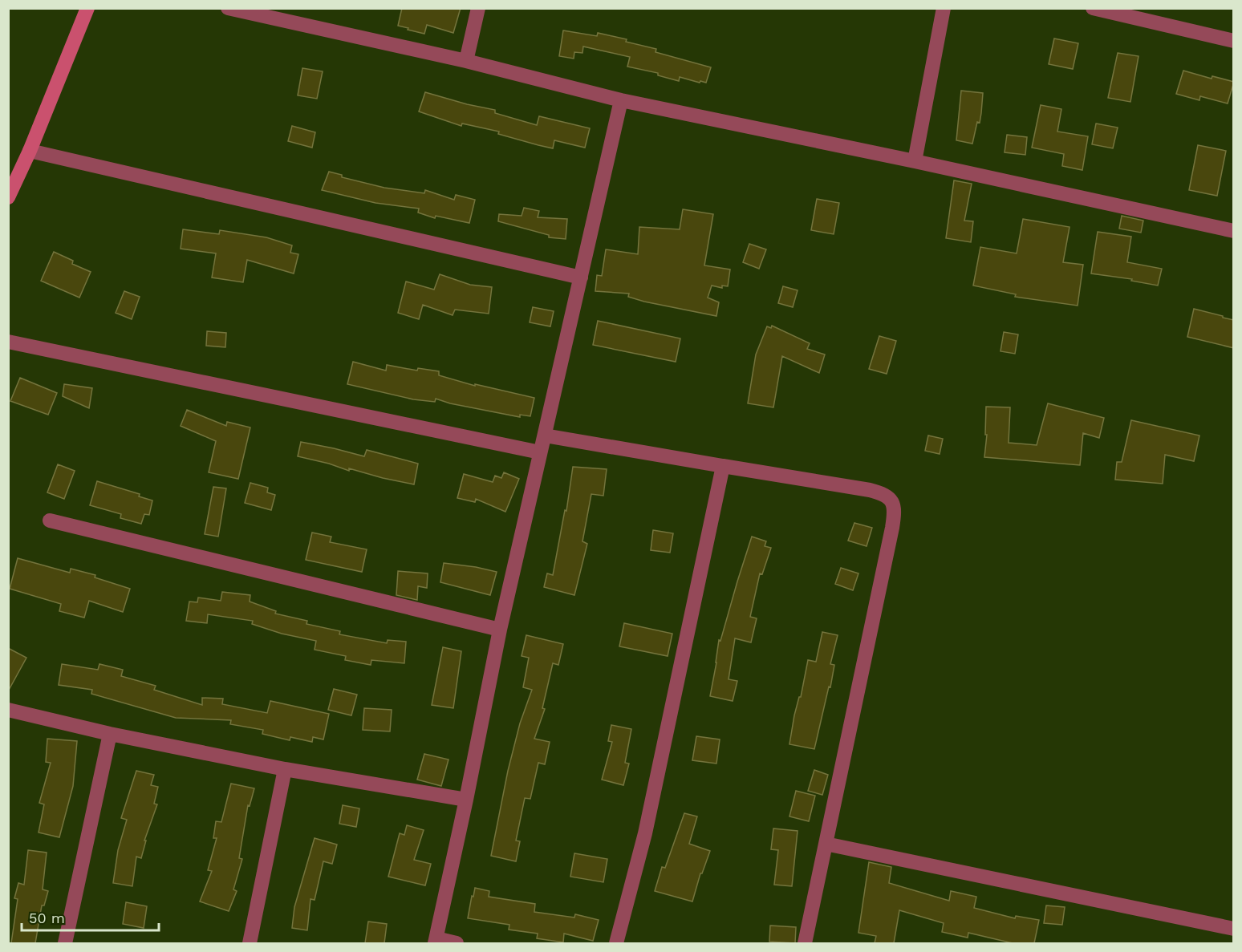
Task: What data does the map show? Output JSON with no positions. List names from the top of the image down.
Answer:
{
  "scale_bar": "50 m"
}
